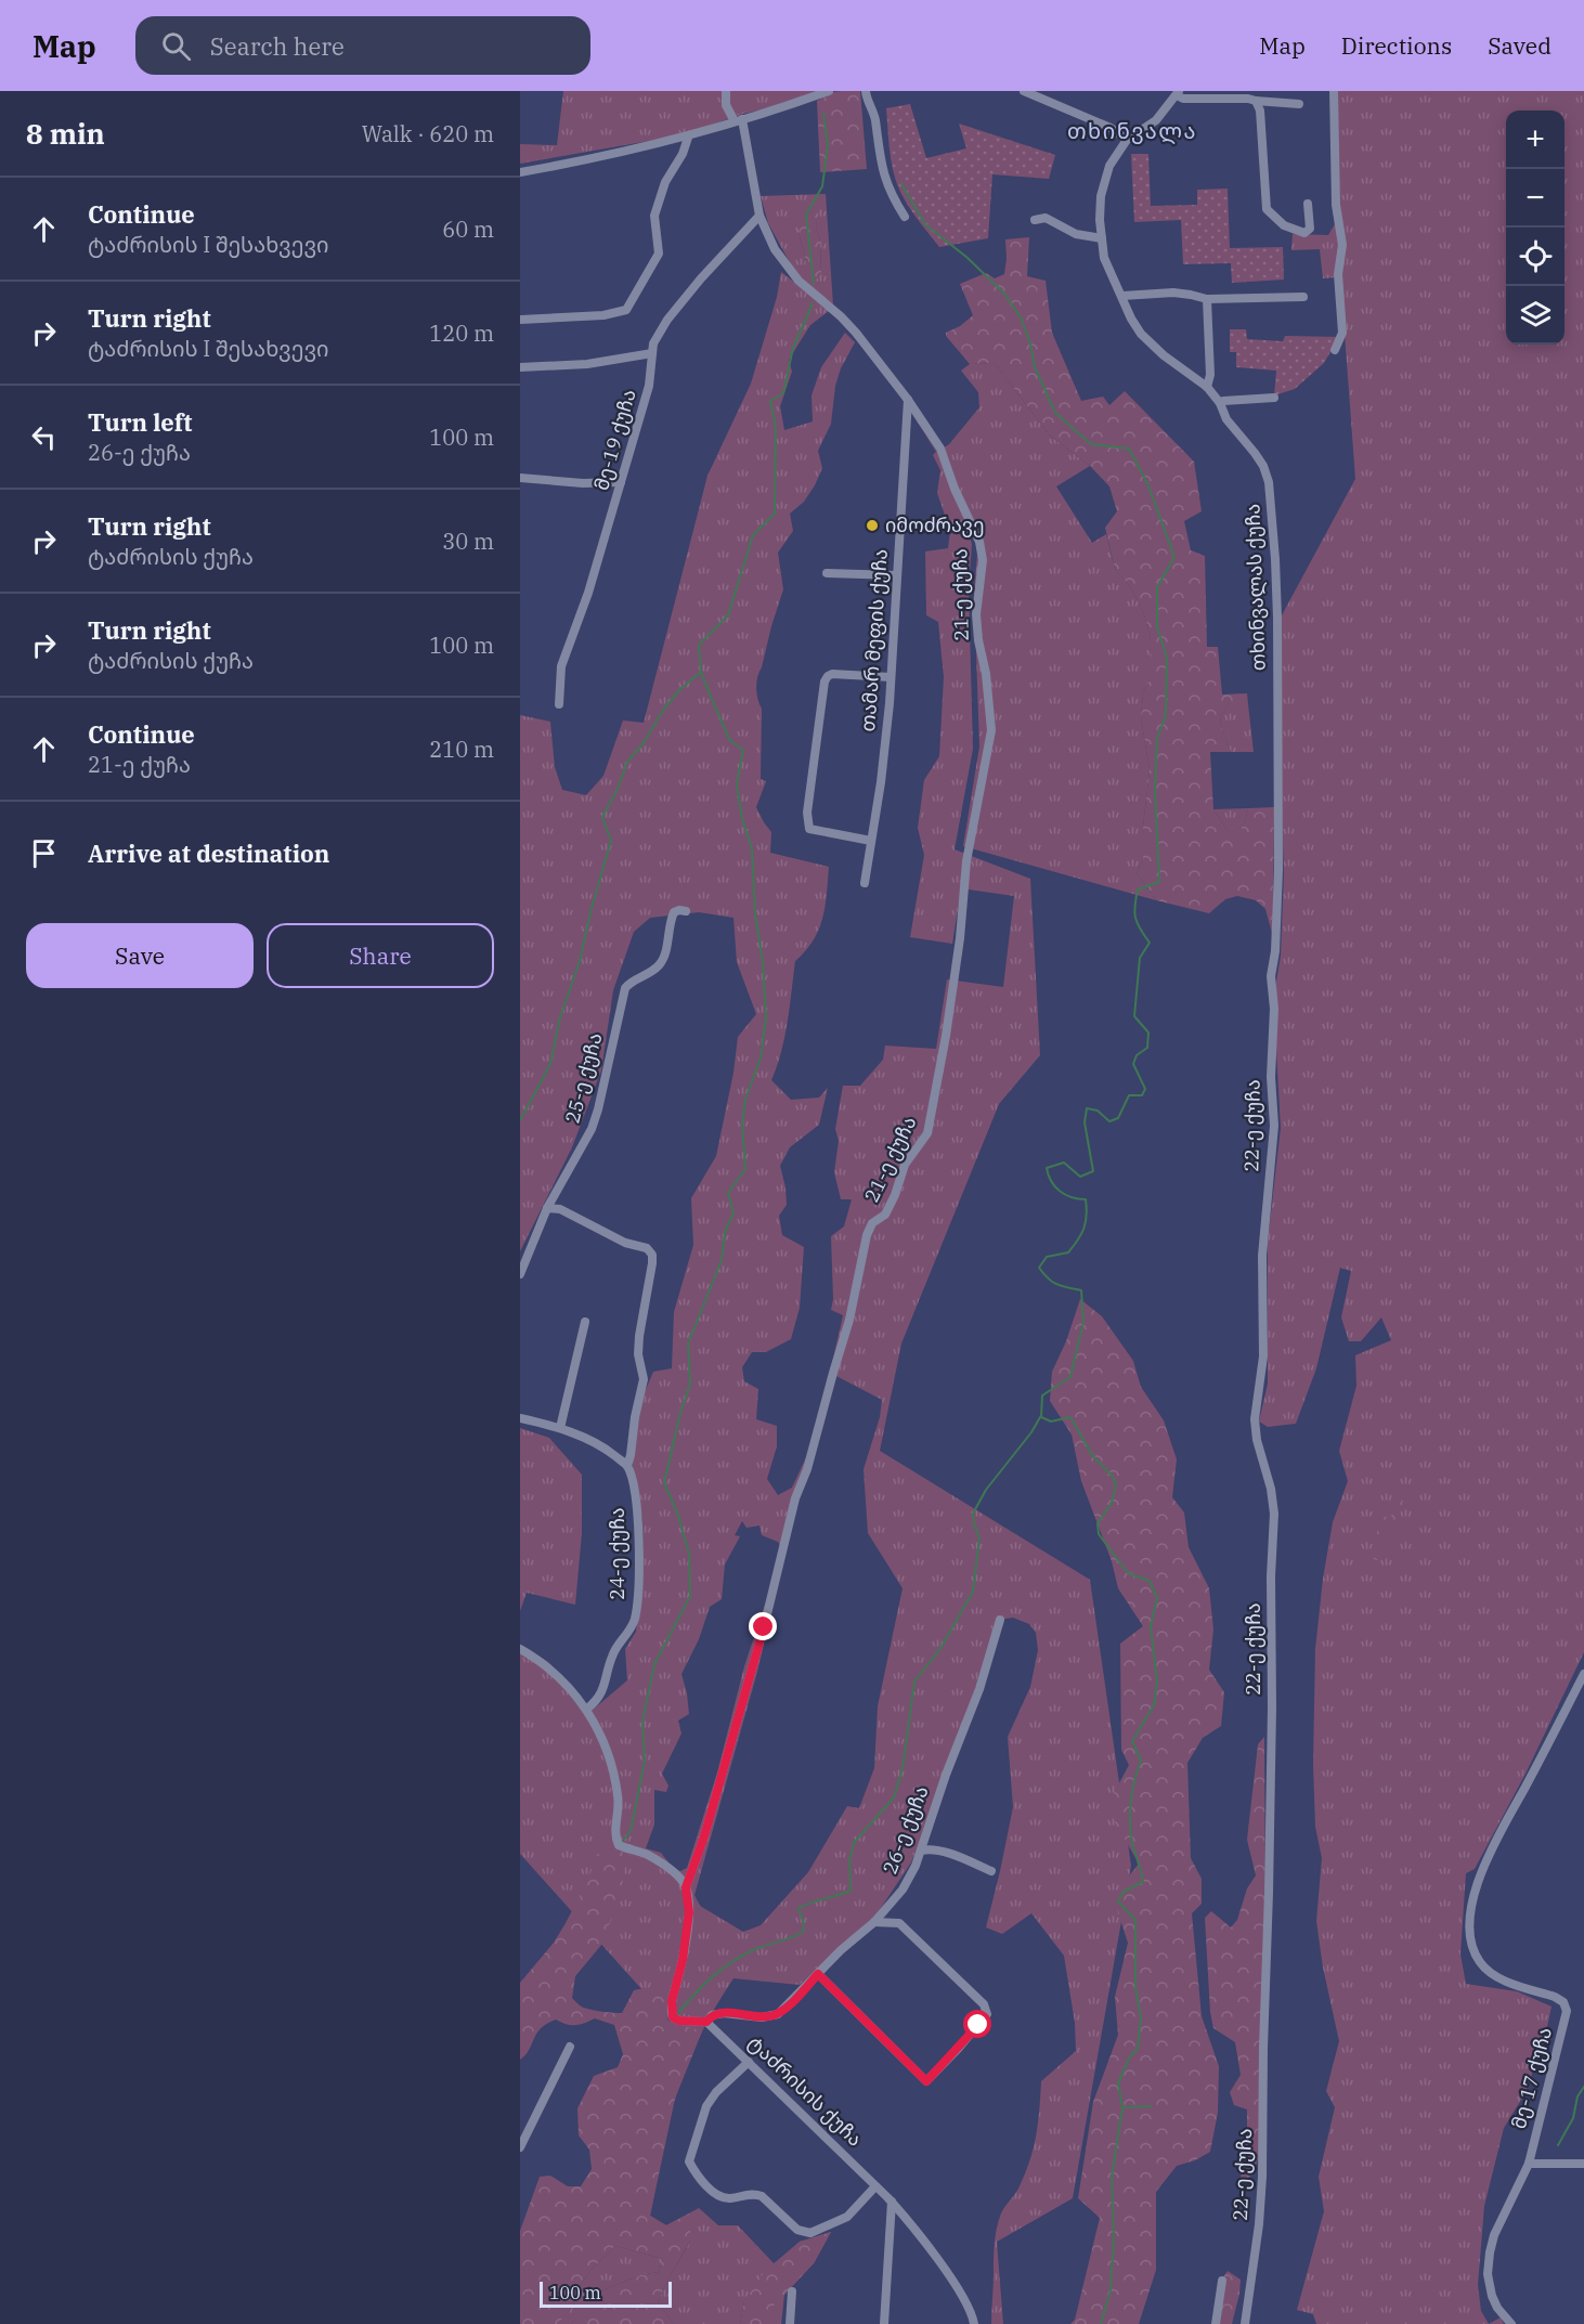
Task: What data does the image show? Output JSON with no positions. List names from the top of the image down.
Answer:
{
  "streets": {
    "street": [
      "მე-19 ქუჩა",
      "თხინვალას ქუჩა",
      "21-ე ქუჩა",
      "თამარ მეფის ქუჩა",
      "25-ე ქუჩა",
      "22-ე ქუჩა",
      "24-ე ქუჩა",
      "26-ე ქუჩა",
      "მე-17 ქუჩა",
      "ტაძრისის ქუჩა"
    ]
  },
  "crossings": [
    ["მე-19 ქუჩა", "21-ე ქუჩა"],
    ["თხინვალას ქუჩა", "22-ე ქუჩა"],
    ["21-ე ქუჩა", "თამარ მეფის ქუჩა"],
    ["26-ე ქუჩა", "ტაძრისის ქუჩა"]
  ],
  "districts": ["თხინვალა"],
  "places": ["იმოძრავე"],
  "scale_bar": "100 m",
  "page": {
    "header": "Map",
    "search": "Search here",
    "nav": ["Map", "Directions", "Saved"],
    "heading": ["8 min", "Walk · 620 m"],
    "map_buttons": ["+", "−"],
    "list": [
      ["Continue", "ტაძრისის I შესახვევი", "60 m"],
      ["Turn right", "ტაძრისის I შესახვევი", "120 m"],
      ["Turn left", "26-ე ქუჩა", "100 m"],
      ["Turn right", "ტაძრისის ქუჩა", "30 m"],
      ["Turn right", "ტაძრისის ქუჩა", "100 m"],
      ["Continue", "21-ე ქუჩა", "210 m"],
      "Arrive at destination"
    ],
    "buttons": ["Save", "Share"],
    "scale": "100 m"
  }
}
